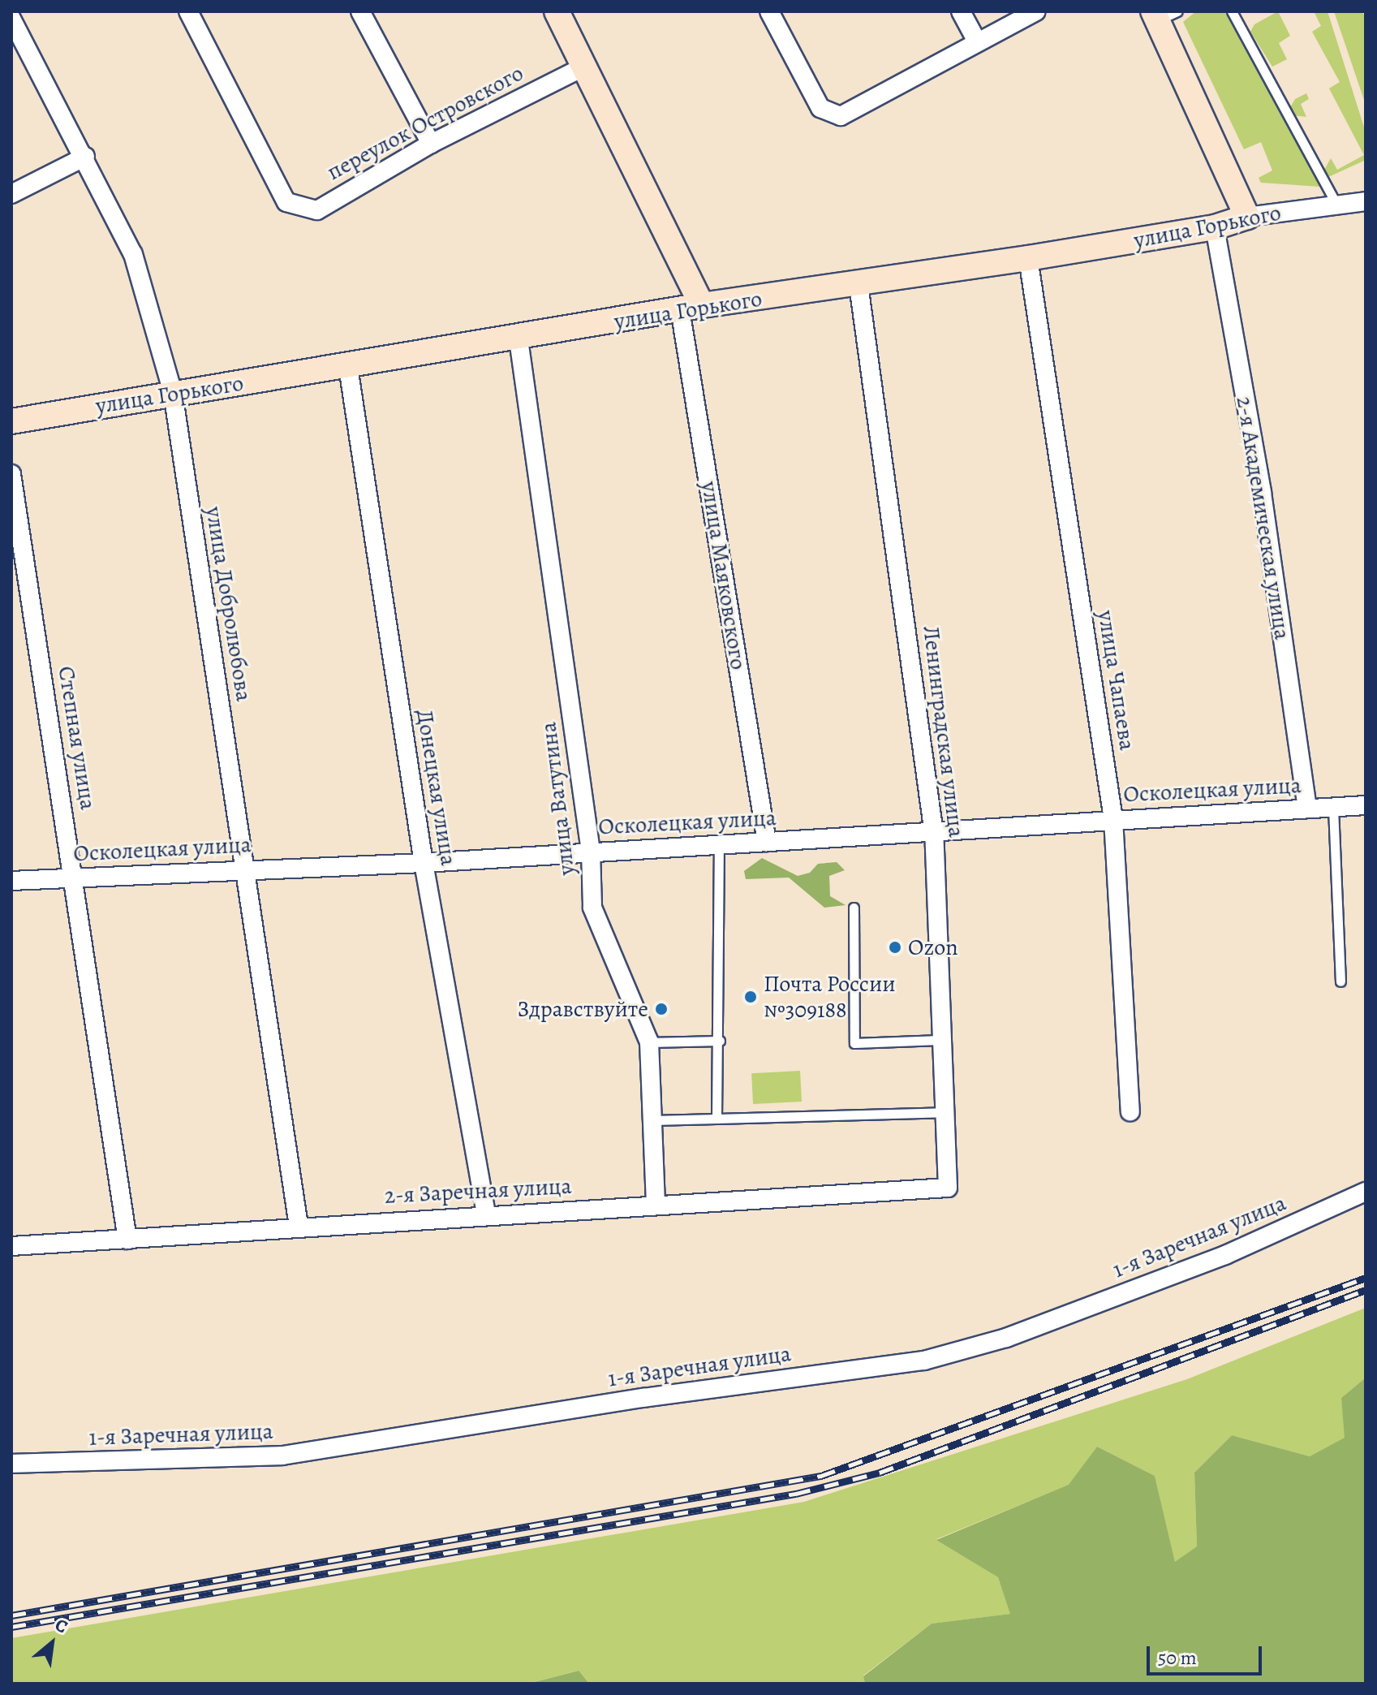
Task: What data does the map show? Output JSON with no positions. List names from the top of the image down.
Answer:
{
  "streets": {
    "street": [
      "переулок Островского",
      "улица Горького",
      "2-я Академическая улица",
      "улица Маяковского",
      "улица Добролюбова",
      "улица Чапаева",
      "Ленинградская улица",
      "Степная улица",
      "Донецкая улица",
      "Осколецкая улица",
      "улица Ватутина",
      "2-я Заречная улица",
      "1-я Заречная улица"
    ]
  },
  "crossings": [
    ["переулок Островского", "улица Маяковского"],
    ["улица Горького", "2-я Академическая улица"],
    ["улица Горького", "улица Маяковского"],
    ["улица Горького", "улица Добролюбова"],
    ["улица Горького", "улица Чапаева"],
    ["улица Горького", "Ленинградская улица"],
    ["улица Горького", "Донецкая улица"],
    ["улица Горького", "улица Ватутина"],
    ["2-я Академическая улица", "Осколецкая улица"],
    ["улица Маяковского", "Осколецкая улица"],
    ["улица Добролюбова", "Осколецкая улица"],
    ["улица Добролюбова", "2-я Заречная улица"],
    ["улица Чапаева", "Осколецкая улица"],
    ["Ленинградская улица", "Осколецкая улица"],
    ["Ленинградская улица", "2-я Заречная улица"],
    ["Степная улица", "Осколецкая улица"],
    ["Степная улица", "2-я Заречная улица"],
    ["Донецкая улица", "Осколецкая улица"],
    ["Донецкая улица", "2-я Заречная улица"],
    ["Осколецкая улица", "улица Ватутина"],
    ["улица Ватутина", "2-я Заречная улица"]
  ],
  "places": ["Ozon", "Почта России №309188", "Здравствуйте"],
  "scale_bar": "50 m",
  "north": "top right"
}
